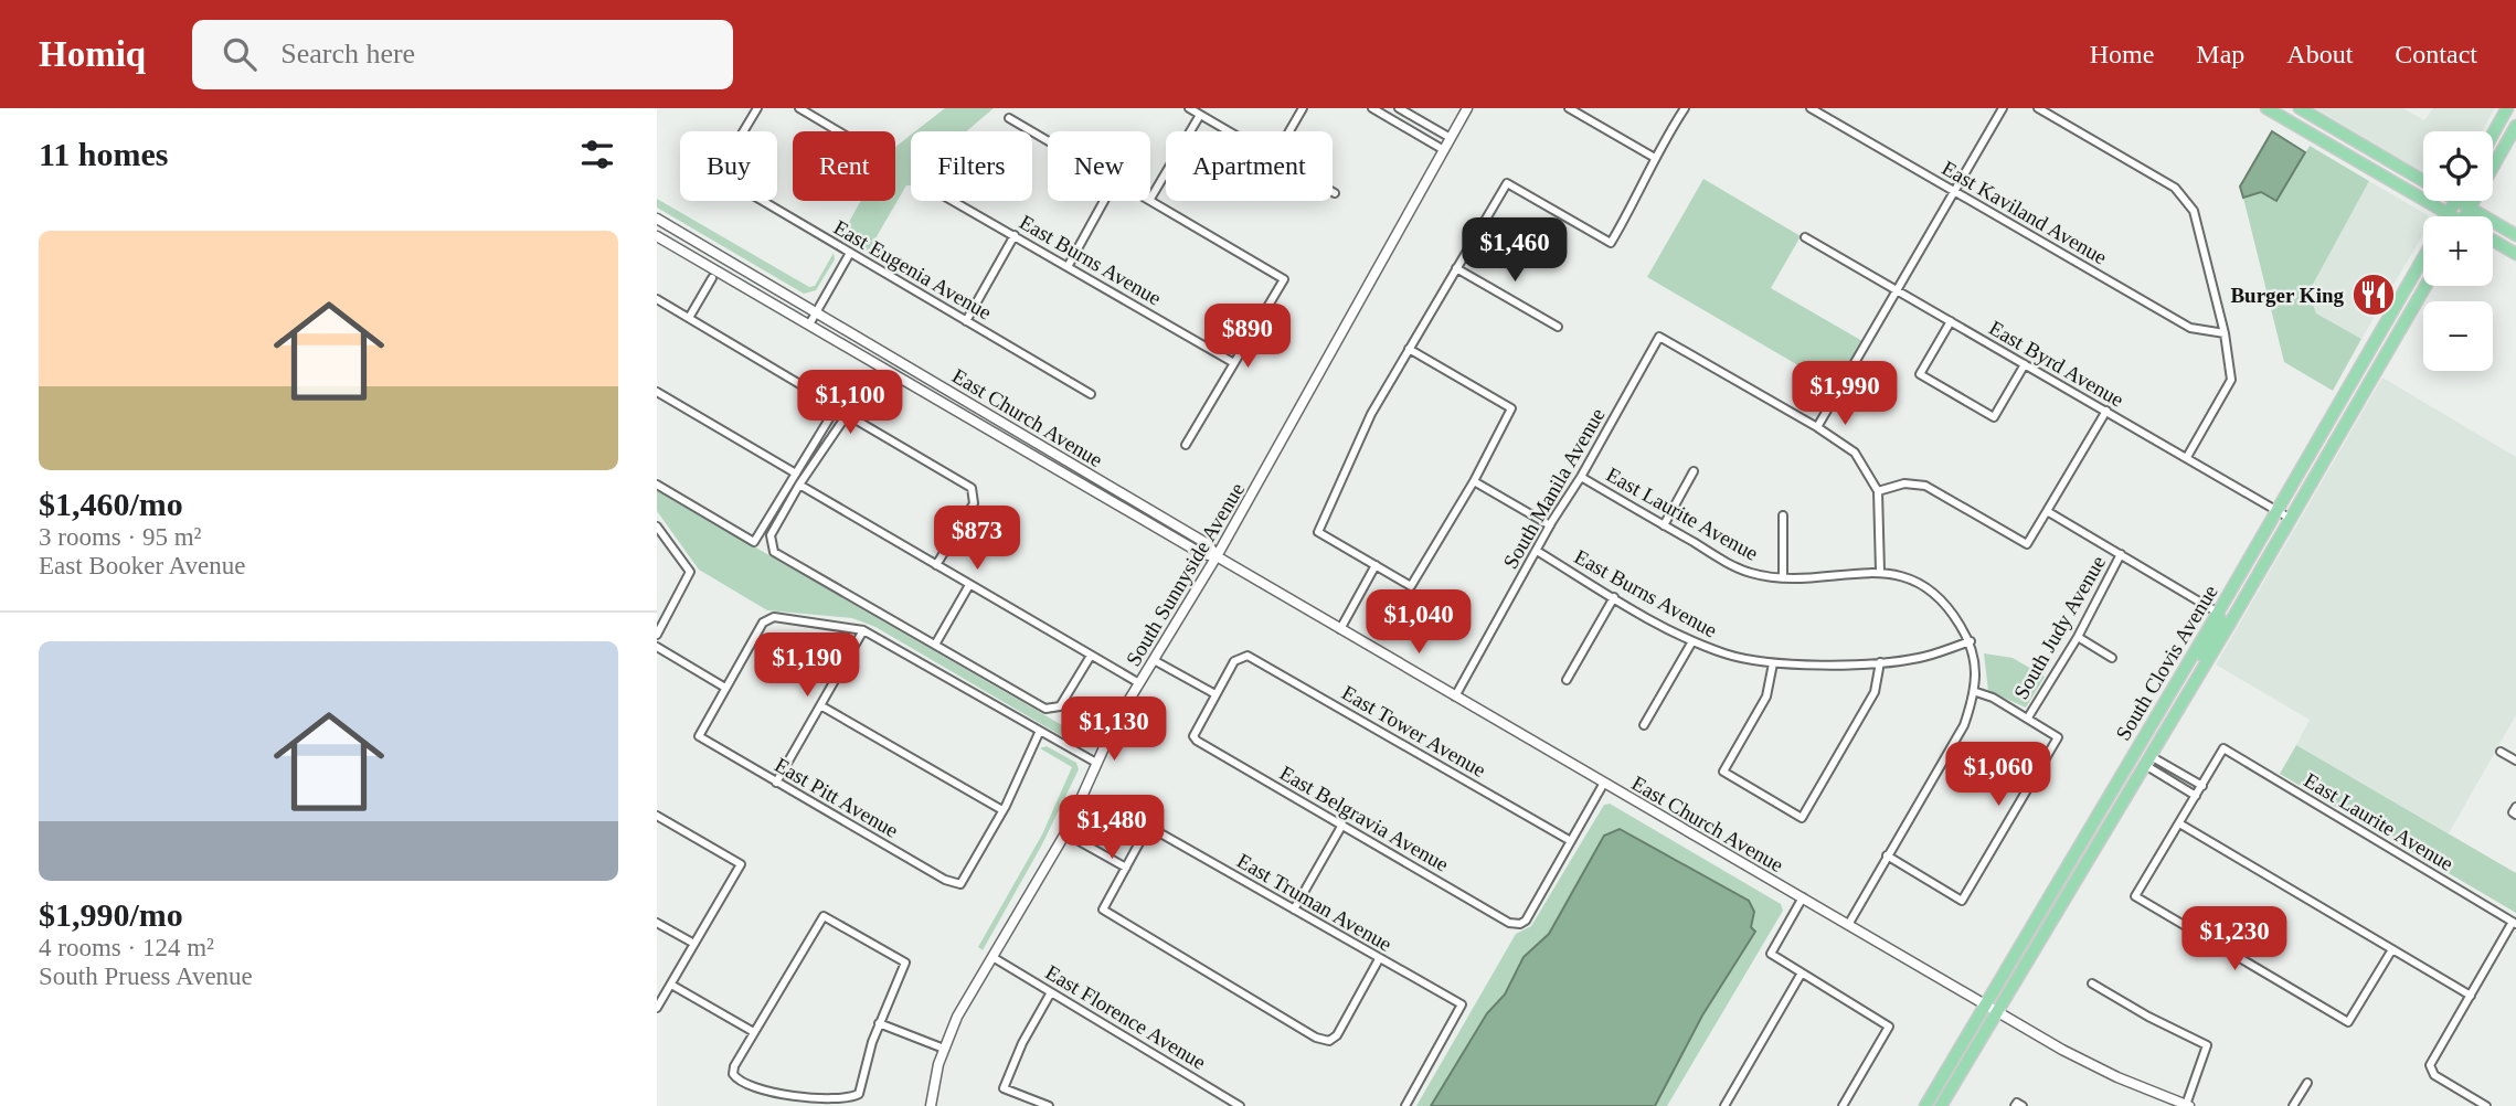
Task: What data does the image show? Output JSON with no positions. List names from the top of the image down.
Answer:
{
  "streets": {
    "main road": ["South Clovis Avenue"],
    "street": [
      "East Kaviland Avenue",
      "East Burns Avenue",
      "East Eugenia Avenue",
      "East Byrd Avenue",
      "East Church Avenue",
      "South Manila Avenue",
      "East Laurite Avenue",
      "South Sunnyside Avenue",
      "South Judy Avenue",
      "East Tower Avenue",
      "East Pitt Avenue",
      "East Belgravia Avenue",
      "East Truman Avenue",
      "East Florence Avenue"
    ]
  },
  "crossings": [
    ["East Burns Avenue", "South Manila Avenue"],
    ["East Burns Avenue", "East Laurite Avenue"],
    ["East Byrd Avenue", "South Clovis Avenue"],
    ["East Church Avenue", "South Manila Avenue"],
    ["East Church Avenue", "South Sunnyside Avenue"],
    ["East Church Avenue", "South Clovis Avenue"],
    ["South Manila Avenue", "East Laurite Avenue"],
    ["East Laurite Avenue", "South Judy Avenue"],
    ["South Sunnyside Avenue", "East Florence Avenue"],
    ["East Tower Avenue", "East Belgravia Avenue"]
  ],
  "places": {
    "restaurant": ["Burger King"]
  },
  "page": {
    "header": "Homiq",
    "search": "Search here",
    "nav": [
      "Home",
      "Map",
      "About",
      "Contact"
    ],
    "heading": "11 homes",
    "map_buttons": ["+", "−"],
    "chip": [
      "Buy",
      "Rent",
      "Filters",
      "New",
      "Apartment"
    ],
    "list": [
      {
        "name": "$1,460/mo",
        "note": "3 rooms · 95 m² · East Booker Avenue"
      },
      {
        "name": "$1,990/mo",
        "note": "4 rooms · 124 m² · South Pruess Avenue"
      }
    ],
    "price": [
      "$1,460",
      "$890",
      "$1,990",
      "$1,100",
      "$873",
      "$1,040",
      "$1,190",
      "$1,130",
      "$1,060",
      "$1,480",
      "$1,230"
    ]
  }
}
